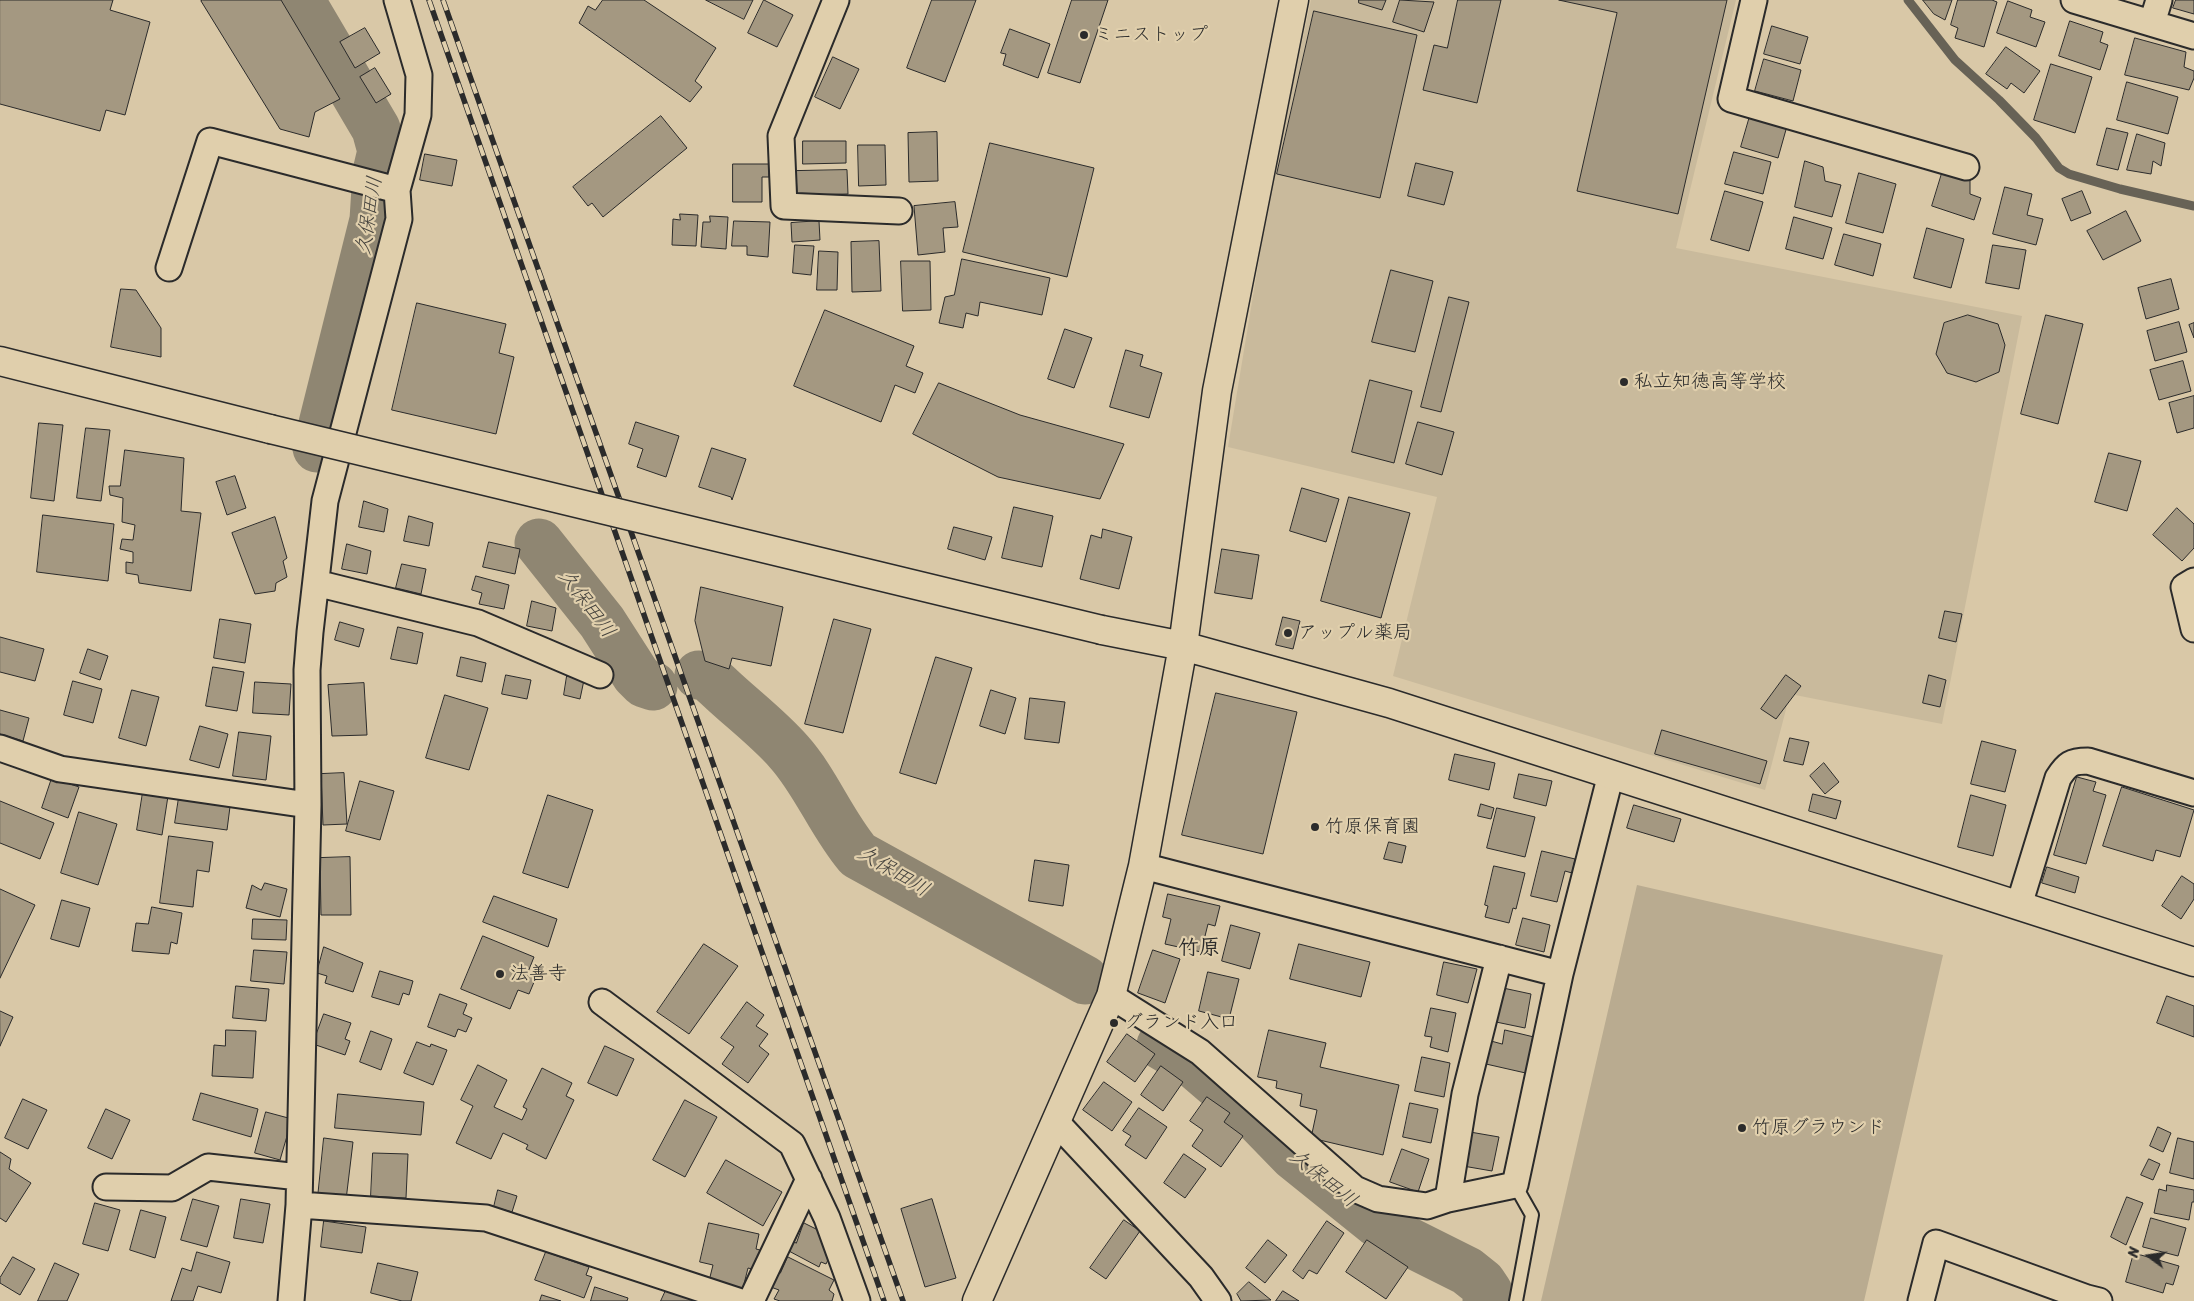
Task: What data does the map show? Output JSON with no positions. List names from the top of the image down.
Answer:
{
  "districts": ["竹原"],
  "water": ["久保田川"],
  "places": [
    "ミニストップ",
    "私立知徳高等学校",
    "アップル薬局",
    "竹原保育園",
    "法善寺",
    "グランド入口",
    "竹原グラウンド"
  ],
  "north": "left"
}
